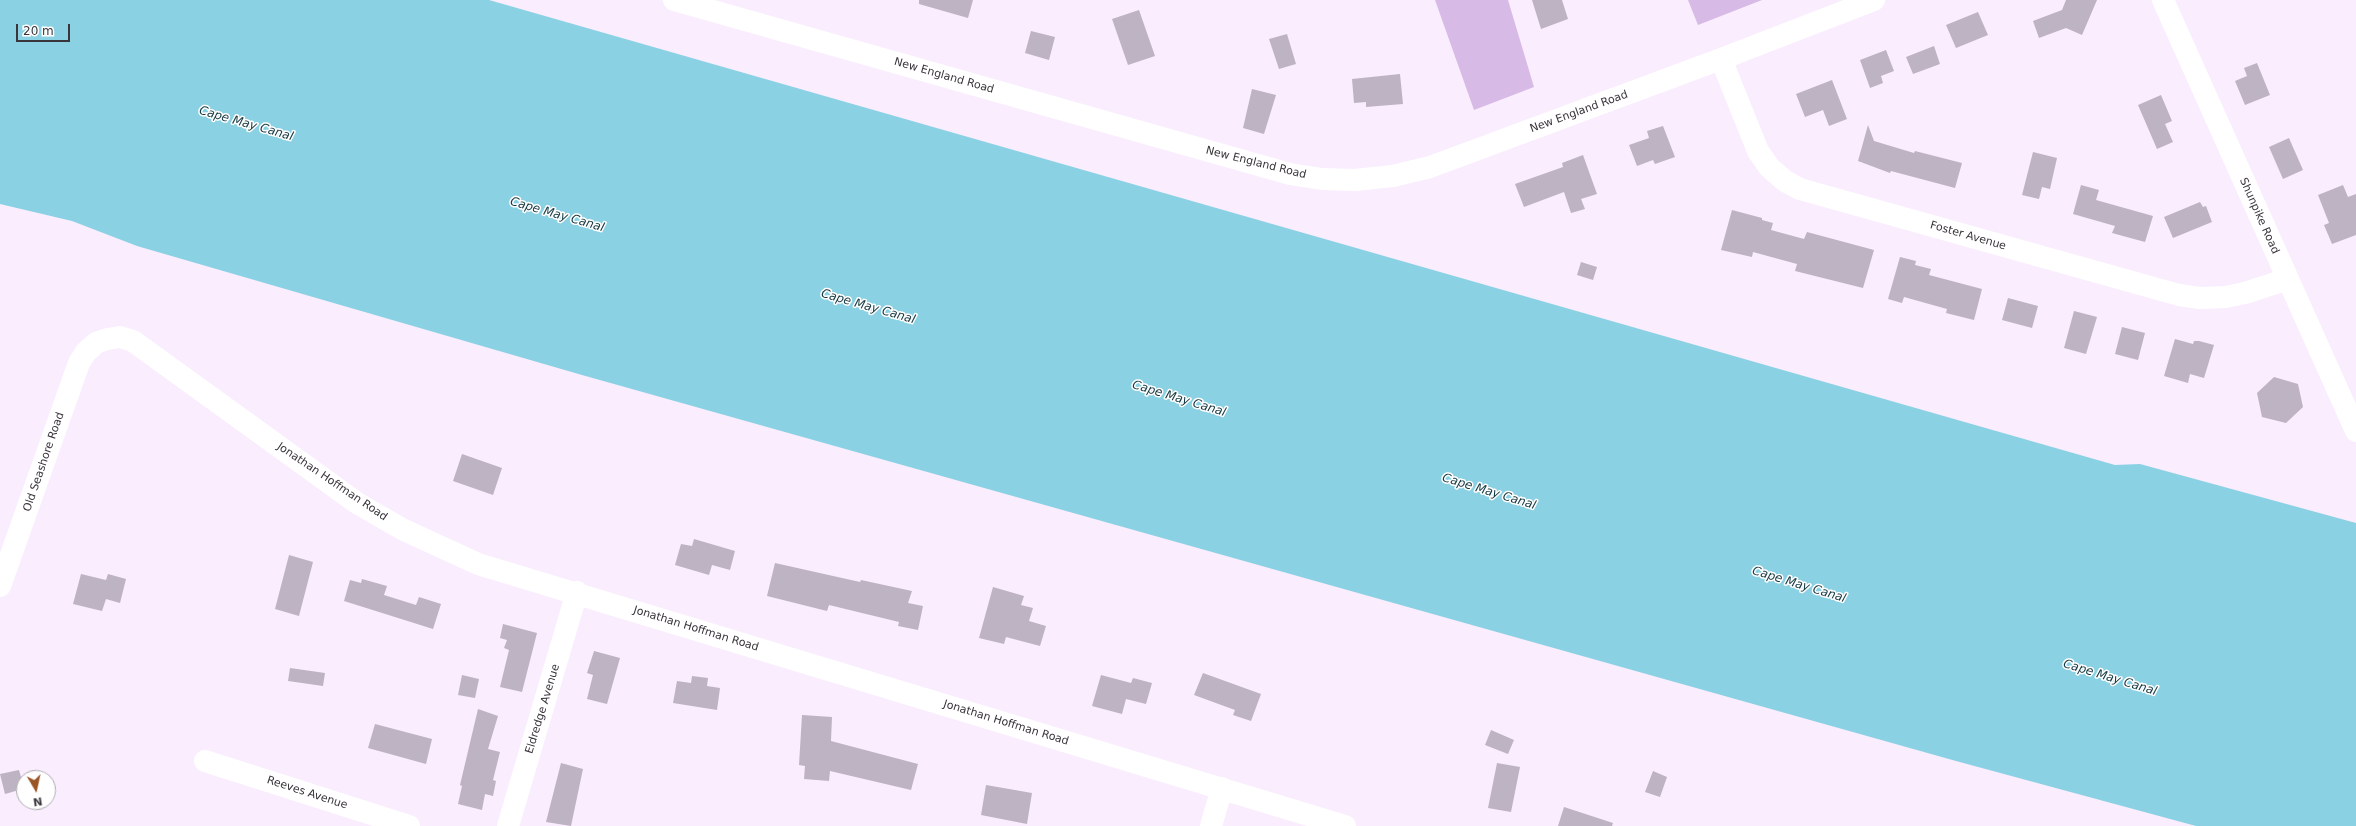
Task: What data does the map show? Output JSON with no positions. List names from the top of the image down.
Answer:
{
  "streets": {
    "street": [
      "New England Road",
      "Shunpike Road",
      "Foster Avenue",
      "Old Seashore Road",
      "Jonathan Hoffman Road",
      "Eldredge Avenue",
      "Reeves Avenue"
    ]
  },
  "crossings": [
    ["New England Road", "Foster Avenue"],
    ["Shunpike Road", "Foster Avenue"],
    ["Old Seashore Road", "Jonathan Hoffman Road"],
    ["Jonathan Hoffman Road", "Eldredge Avenue"]
  ],
  "water": ["Cape May Canal"],
  "scale_bar": "20 m",
  "north": "bottom"
}
